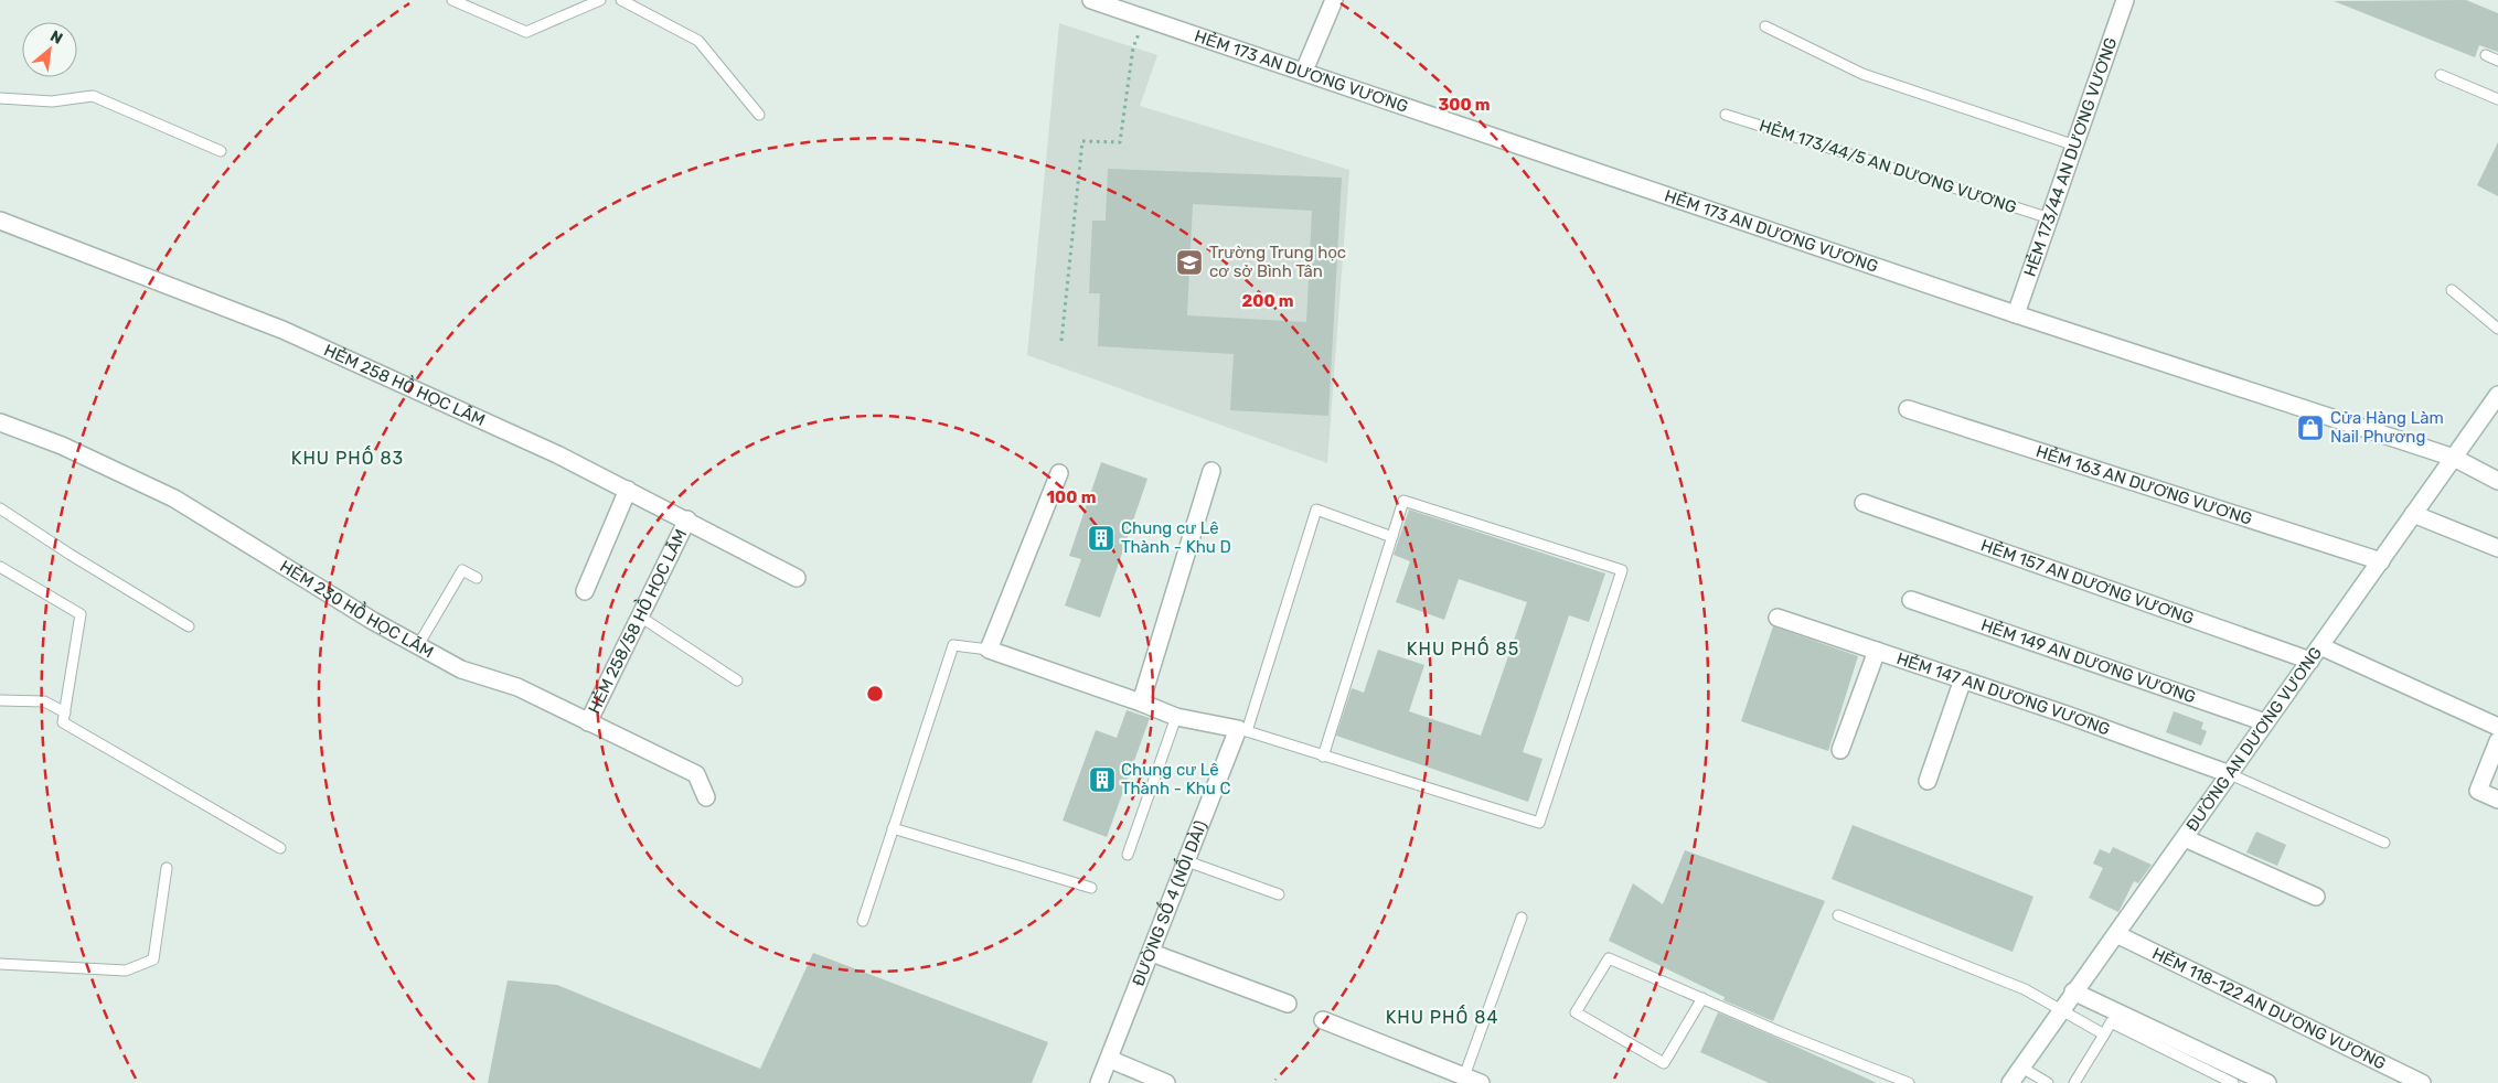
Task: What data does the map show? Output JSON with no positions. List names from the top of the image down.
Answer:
{
  "streets": {
    "street": [
      "HẺM 173 AN DƯƠNG VƯƠNG",
      "HẺM 173/44 AN DƯƠNG VƯƠNG",
      "HẺM 258 HỒ HỌC LÃM",
      "HẺM 163 AN DƯƠNG VƯƠNG",
      "HẺM 157 AN DƯƠNG VƯƠNG",
      "HẺM 230 HỒ HỌC LÃM",
      "HẺM 258/58 HỒ HỌC LÃM",
      "HẺM 149 AN DƯƠNG VƯƠNG",
      "HẺM 147 AN DƯƠNG VƯƠNG",
      "ĐƯỜNG AN DƯƠNG VƯƠNG",
      "ĐƯỜNG SỐ 4 (NỐI DÀI)",
      "HẺM 118-122 AN DƯƠNG VƯƠNG"
    ],
    "lane": ["HẺM 173/44/5 AN DƯƠNG VƯƠNG"]
  },
  "crossings": [
    ["HẺM 173 AN DƯƠNG VƯƠNG", "HẺM 173/44 AN DƯƠNG VƯƠNG"],
    ["HẺM 173 AN DƯƠNG VƯƠNG", "ĐƯỜNG AN DƯƠNG VƯƠNG"],
    ["HẺM 173/44 AN DƯƠNG VƯƠNG", "HẺM 173/44/5 AN DƯƠNG VƯƠNG"],
    ["HẺM 258 HỒ HỌC LÃM", "HẺM 258/58 HỒ HỌC LÃM"],
    ["HẺM 163 AN DƯƠNG VƯƠNG", "ĐƯỜNG AN DƯƠNG VƯƠNG"],
    ["HẺM 157 AN DƯƠNG VƯƠNG", "ĐƯỜNG AN DƯƠNG VƯƠNG"],
    ["HẺM 230 HỒ HỌC LÃM", "HẺM 258/58 HỒ HỌC LÃM"],
    ["HẺM 149 AN DƯƠNG VƯƠNG", "ĐƯỜNG AN DƯƠNG VƯƠNG"],
    ["HẺM 147 AN DƯƠNG VƯƠNG", "ĐƯỜNG AN DƯƠNG VƯƠNG"],
    ["ĐƯỜNG AN DƯƠNG VƯƠNG", "HẺM 118-122 AN DƯƠNG VƯƠNG"]
  ],
  "districts": ["KHU PHỐ 83", "KHU PHỐ 85", "KHU PHỐ 84"],
  "places": {
    "school or university": ["Trường Trung học cơ sở Bình Tân"],
    "shop": ["Cửa Hàng Làm Nail Phương"],
    "building": ["Chung cư Lê Thành - Khu D", "Chung cư Lê Thành - Khu C"]
  },
  "north": "top right",
  "rings": ["300 m", "200 m", "100 m"]
}
